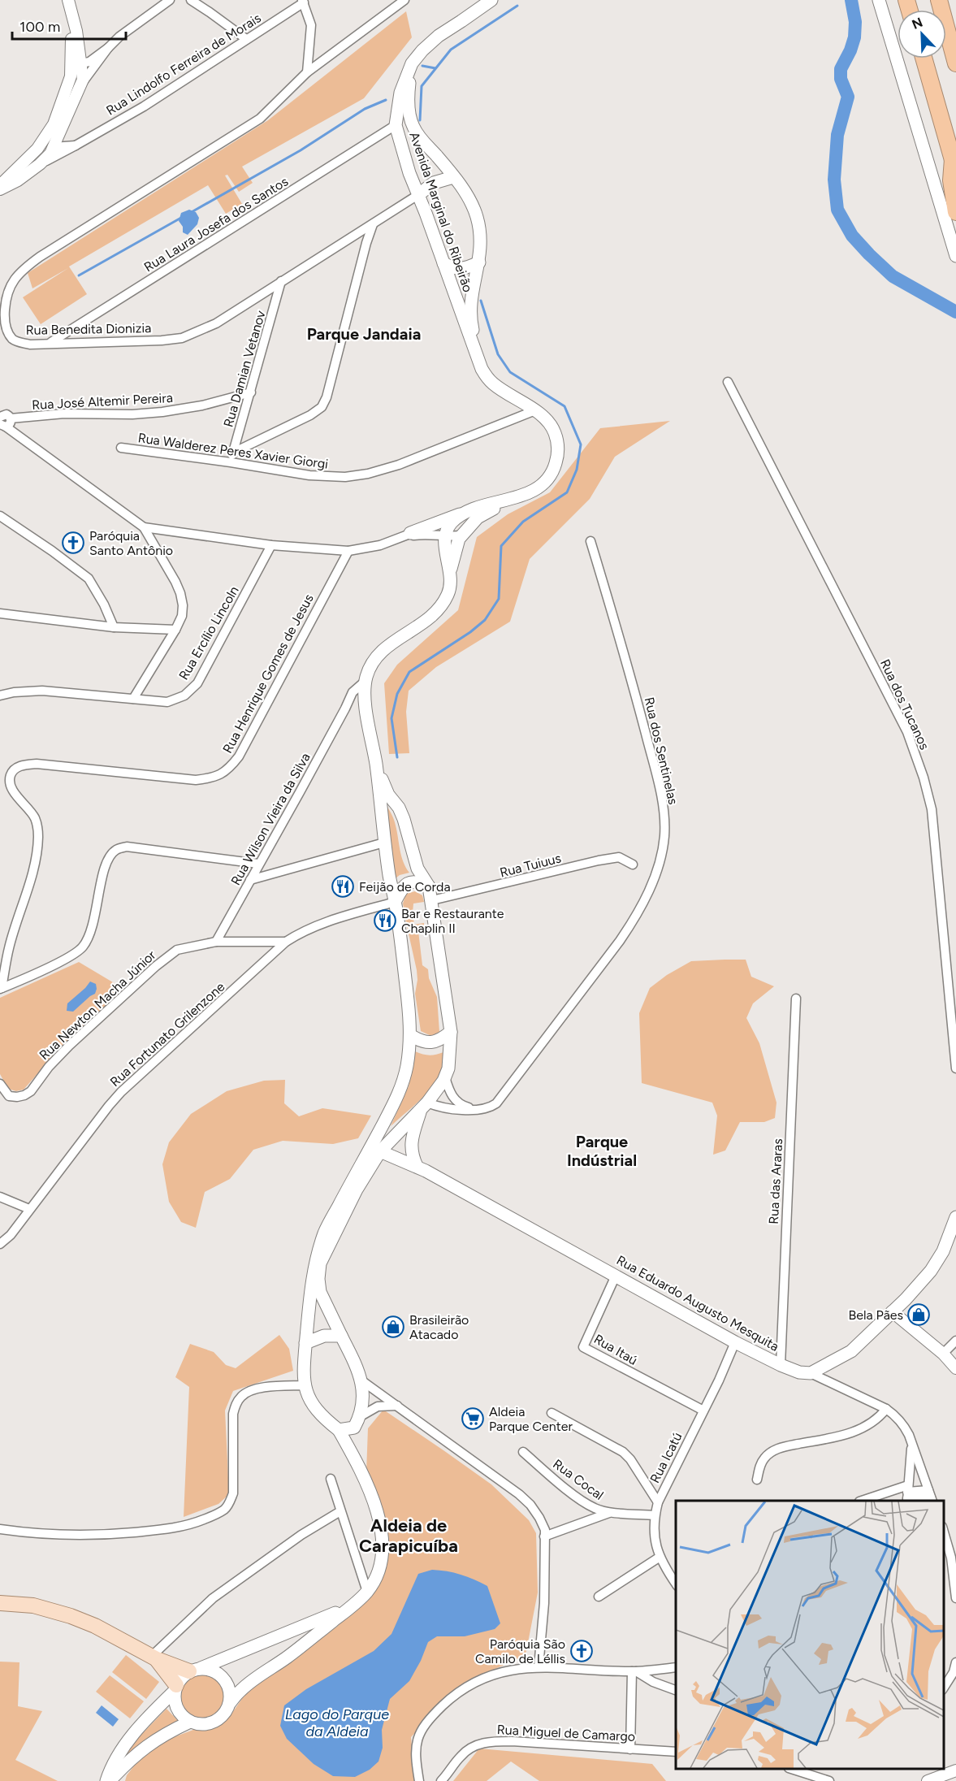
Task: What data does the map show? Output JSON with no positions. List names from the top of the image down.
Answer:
{
  "streets": {
    "main road": ["Avenida Marginal do Ribeirão", "Rua Eduardo Augusto Mesquita"],
    "street": [
      "Rua Lindolfo Ferreira de Morais",
      "Rua Laura Josefa dos Santos",
      "Rua Benedita Dionizia",
      "Rua Damian Vetanov",
      "Rua José Altemir Pereira",
      "Rua Walderez Peres Xavier Giorgi",
      "Rua Ercílio Lincoln",
      "Rua Henrique Gomes de Jesus",
      "Rua dos Tucanos",
      "Rua dos Sentinelas",
      "Rua Wilson Vieira da Silva",
      "Rua Tuiuus",
      "Rua Newton Macha Júnior",
      "Rua Fortunato Grilenzone",
      "Rua das Araras",
      "Rua Itaú",
      "Rua Icatú",
      "Rua Cocal",
      "Rua Miguel de Camargo"
    ]
  },
  "crossings": [
    ["Avenida Marginal do Ribeirão", "Rua Laura Josefa dos Santos"],
    ["Avenida Marginal do Ribeirão", "Rua Benedita Dionizia"],
    ["Avenida Marginal do Ribeirão", "Rua Walderez Peres Xavier Giorgi"],
    ["Avenida Marginal do Ribeirão", "Rua dos Sentinelas"],
    ["Avenida Marginal do Ribeirão", "Rua Wilson Vieira da Silva"],
    ["Avenida Marginal do Ribeirão", "Rua Tuiuus"],
    ["Avenida Marginal do Ribeirão", "Rua Fortunato Grilenzone"],
    ["Avenida Marginal do Ribeirão", "Rua Eduardo Augusto Mesquita"],
    ["Rua Laura Josefa dos Santos", "Rua Benedita Dionizia"],
    ["Rua Benedita Dionizia", "Rua Damian Vetanov"],
    ["Rua Damian Vetanov", "Rua José Altemir Pereira"],
    ["Rua Damian Vetanov", "Rua Walderez Peres Xavier Giorgi"],
    ["Rua Wilson Vieira da Silva", "Rua Newton Macha Júnior"],
    ["Rua Newton Macha Júnior", "Rua Fortunato Grilenzone"],
    ["Rua das Araras", "Rua Eduardo Augusto Mesquita"],
    ["Rua Eduardo Augusto Mesquita", "Rua Itaú"],
    ["Rua Eduardo Augusto Mesquita", "Rua Icatú"],
    ["Rua Itaú", "Rua Icatú"],
    ["Rua Icatú", "Rua Cocal"]
  ],
  "districts": ["Parque Jandaia", "Parque Indústrial", "Aldeia de Carapicuíba"],
  "water": ["Lago do Parque da Aldeia"],
  "places": {
    "church": ["Paróquia Santo Antônio", "Paróquia São Camilo de Léllis"],
    "restaurant": ["Feijão de Corda", "Bar e Restaurante Chaplin II"],
    "shop": ["Bela Pães", "Brasileirão Atacado"],
    "supermarket": ["Aldeia Parque Center"]
  },
  "scale_bar": "100 m",
  "north": "top left"
}
